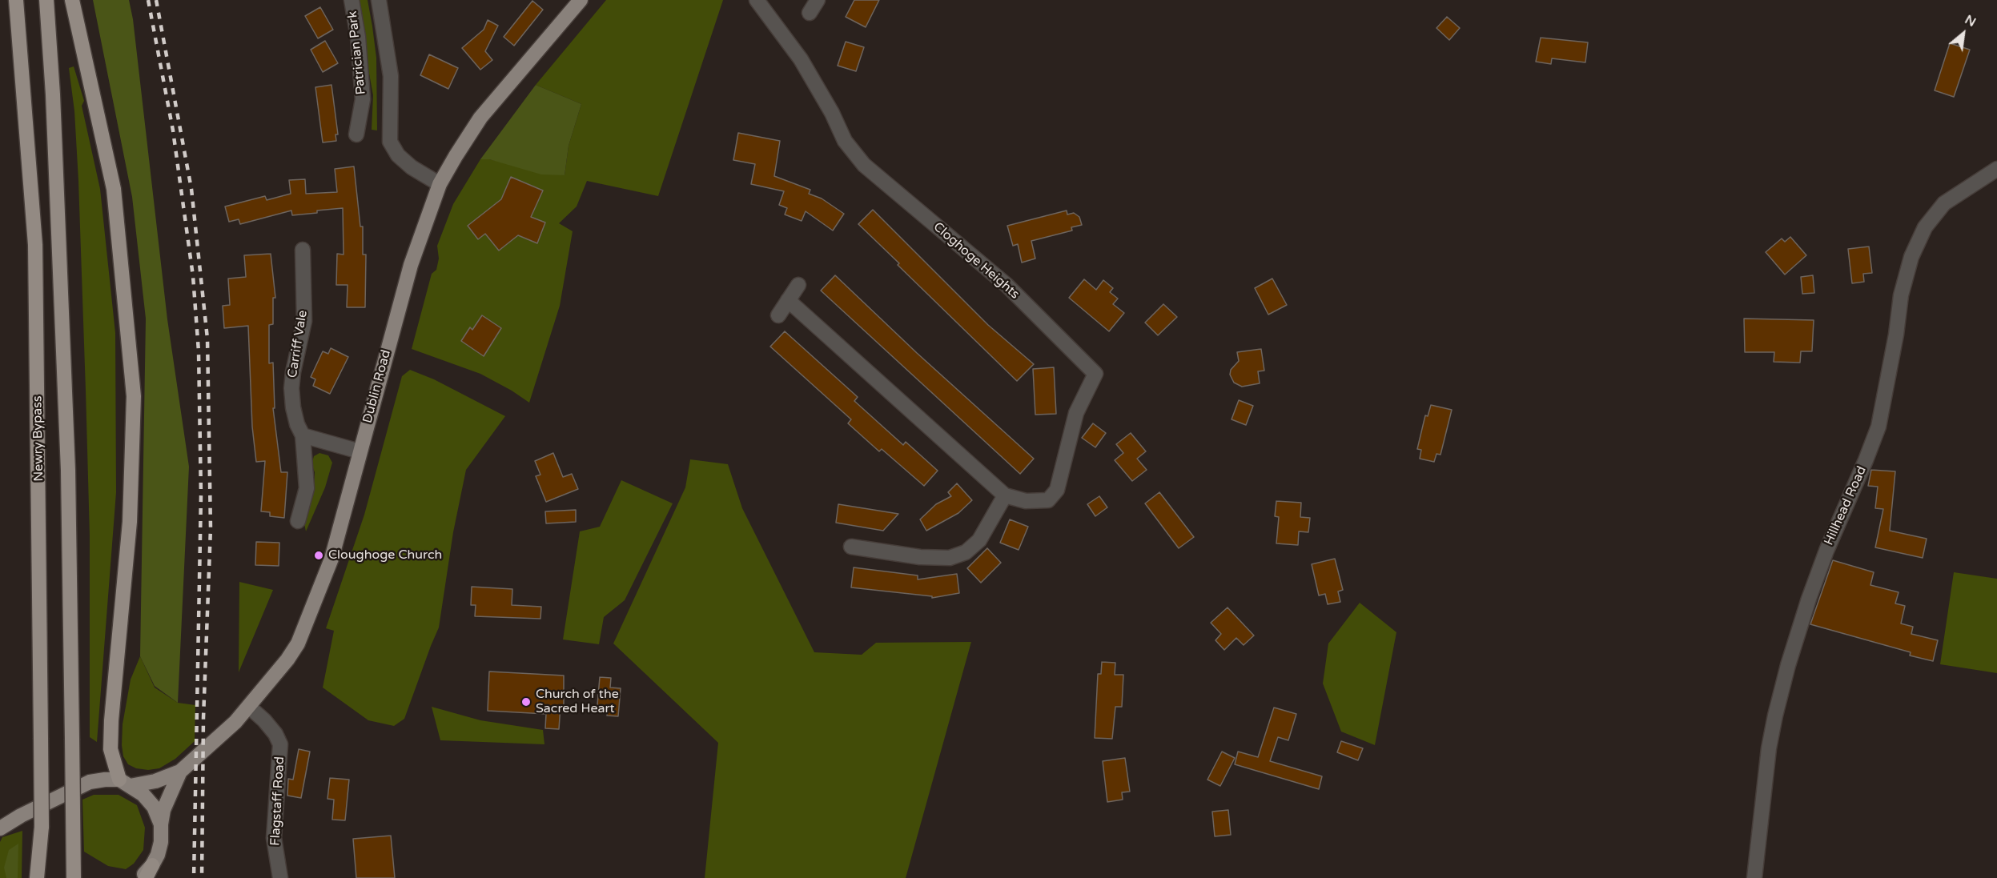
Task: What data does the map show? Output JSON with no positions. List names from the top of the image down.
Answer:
{
  "streets": {
    "highway": ["Newry Bypass"],
    "main road": ["Dublin Road"],
    "street": [
      "Patrician Park",
      "Cloghoge Heights",
      "Carriff Vale",
      "Hillhead Road",
      "Flagstaff Road"
    ]
  },
  "crossings": [
    ["Dublin Road", "Flagstaff Road"]
  ],
  "places": ["Cloughoge Church", "Church of the Sacred Heart"],
  "north": "top right"
}
